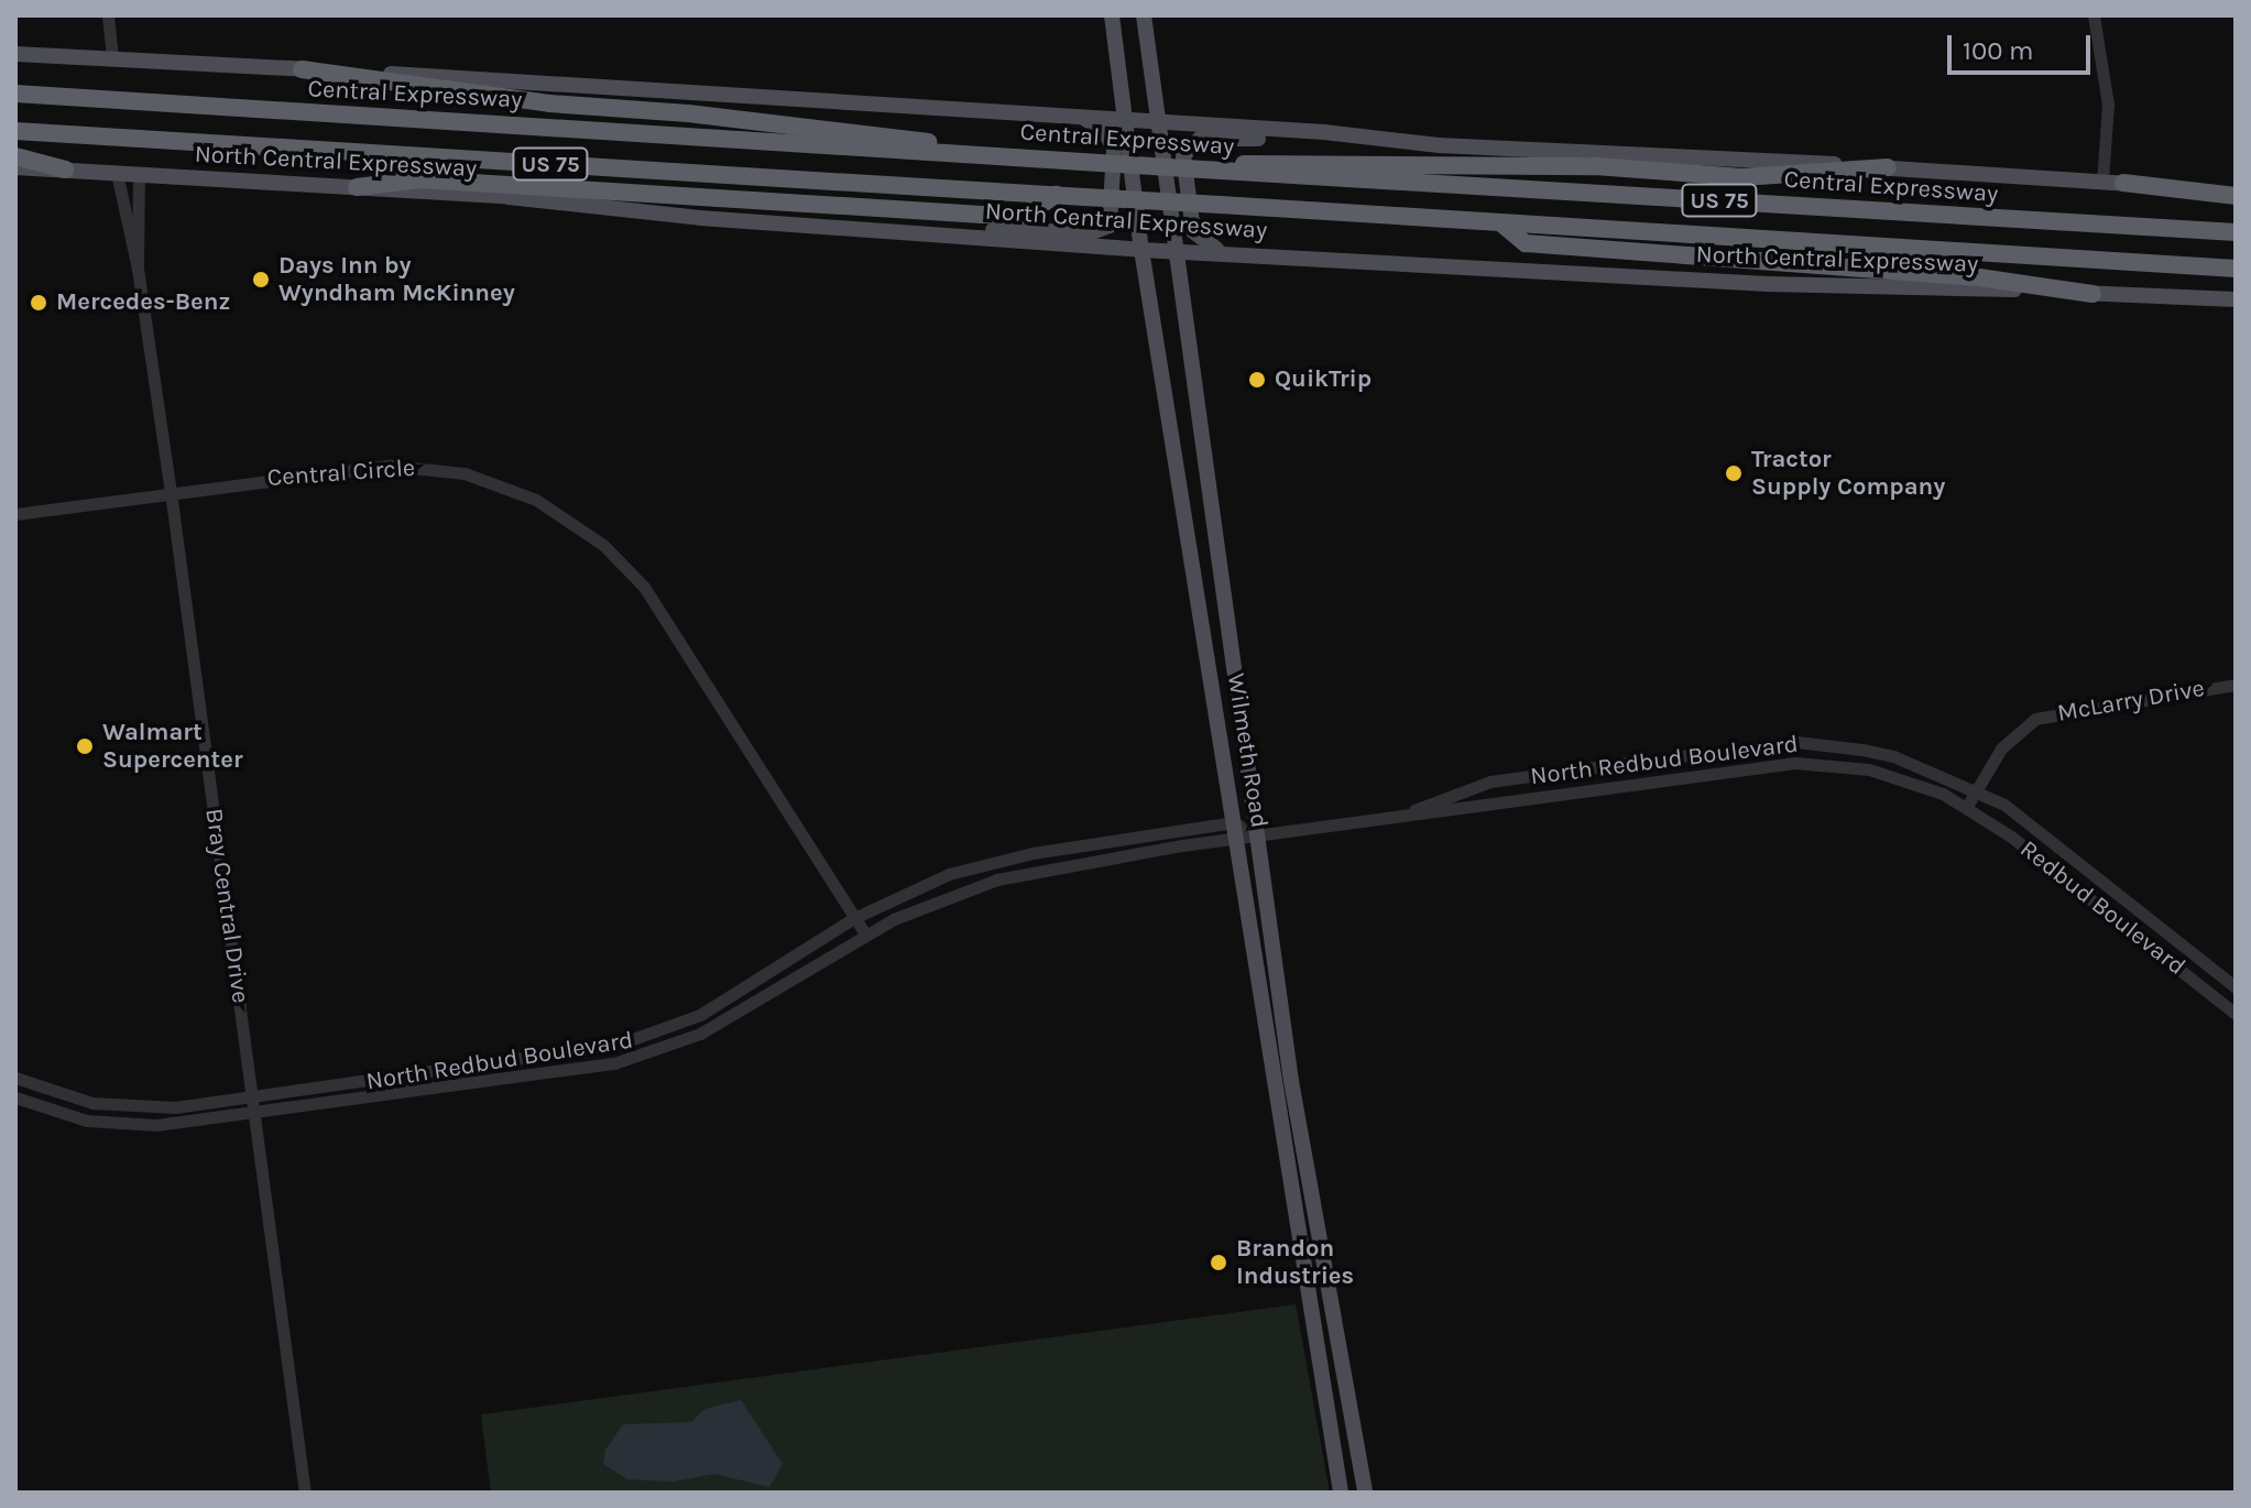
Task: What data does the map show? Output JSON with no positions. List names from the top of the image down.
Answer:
{
  "streets": {
    "highway": ["Central Expressway", "US 75"],
    "main road": ["North Central Expressway", "Wilmeth Road"],
    "street": [
      "Central Circle",
      "McLarry Drive",
      "North Redbud Boulevard",
      "Bray Central Drive",
      "Redbud Boulevard"
    ]
  },
  "crossings": [
    ["North Central Expressway", "Wilmeth Road"],
    ["North Central Expressway", "Bray Central Drive"],
    ["Central Circle", "North Redbud Boulevard"],
    ["Central Circle", "Bray Central Drive"],
    ["McLarry Drive", "North Redbud Boulevard"],
    ["McLarry Drive", "Redbud Boulevard"],
    ["Wilmeth Road", "North Redbud Boulevard"],
    ["North Redbud Boulevard", "Bray Central Drive"],
    ["North Redbud Boulevard", "Redbud Boulevard"]
  ],
  "places": [
    "Days Inn by Wyndham McKinney",
    "Mercedes-Benz",
    "QuikTrip",
    "Tractor Supply Company",
    "Walmart Supercenter",
    "Brandon Industries"
  ],
  "scale_bar": "100 m"
}
